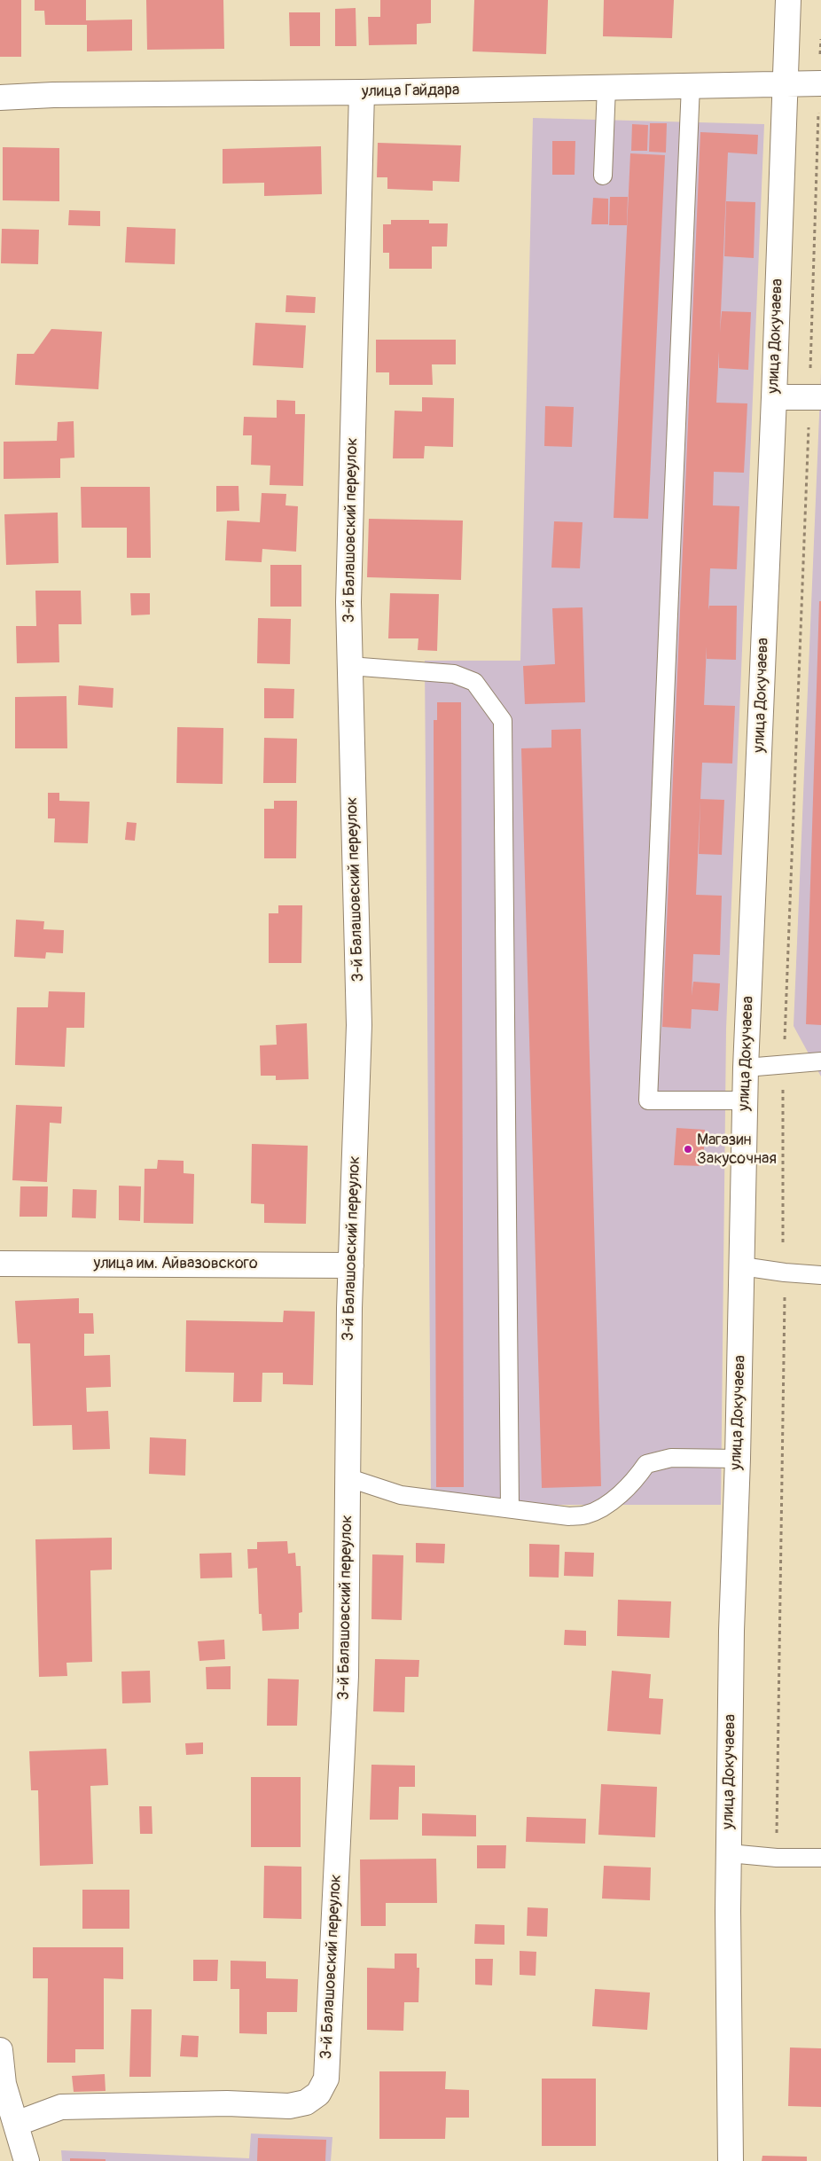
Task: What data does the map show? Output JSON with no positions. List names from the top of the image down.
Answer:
{
  "streets": {
    "street": [
      "улица Гайдара",
      "улица Докучаева",
      "3-й Балашовский переулок",
      "улица им. Айвазовского"
    ]
  },
  "crossings": [
    ["улица Гайдара", "улица Докучаева"],
    ["улица Гайдара", "3-й Балашовский переулок"],
    ["3-й Балашовский переулок", "улица им. Айвазовского"]
  ],
  "places": ["Магазин Закусочная"]
}
